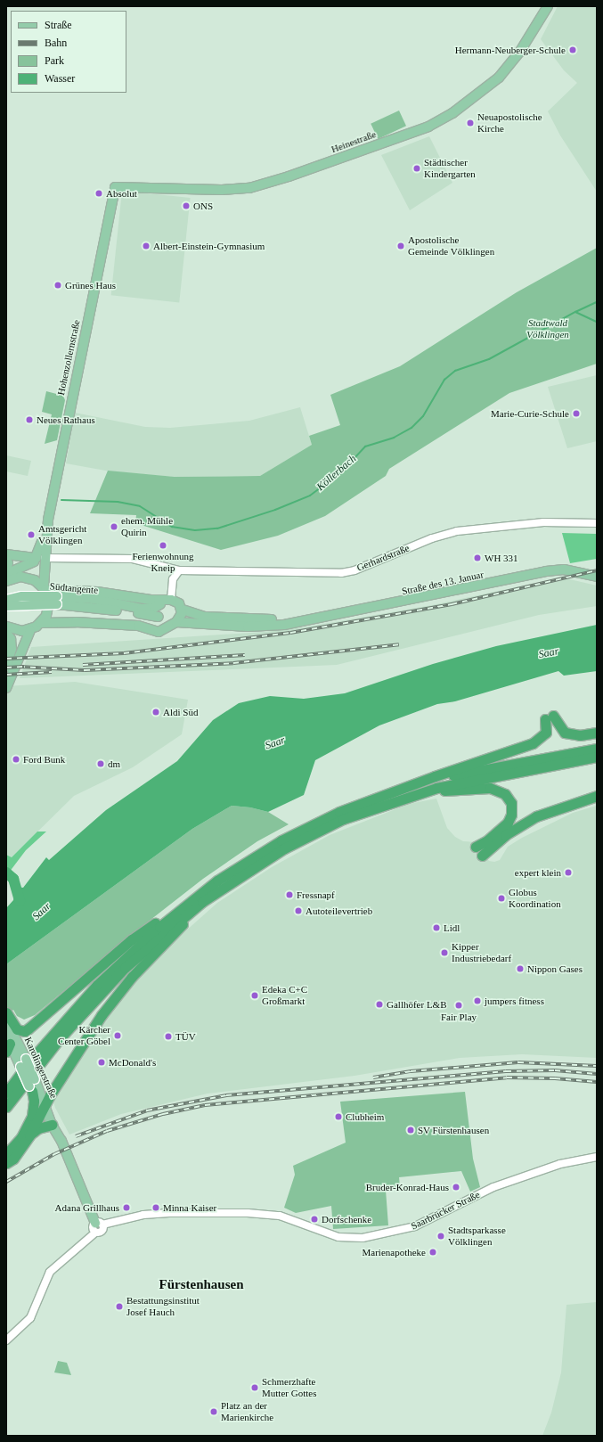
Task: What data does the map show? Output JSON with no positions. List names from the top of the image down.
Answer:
{
  "streets": {
    "main road": [
      "Heinestraße",
      "Hohenzollernstraße",
      "Straße des 13. Januar",
      "Südtangente",
      "Karolingerstraße"
    ],
    "street": ["Gerhardstraße", "Saarbrücker Straße"]
  },
  "crossings": [
    ["Heinestraße", "Hohenzollernstraße"],
    ["Hohenzollernstraße", "Gerhardstraße"],
    ["Straße des 13. Januar", "Südtangente"],
    ["Karolingerstraße", "Saarbrücker Straße"]
  ],
  "districts": ["Fürstenhausen"],
  "water": ["Köllerbach", "Saar"],
  "parks": ["Stadtwald Völklingen"],
  "places": [
    "Hermann-Neuberger-Schule",
    "Neuapostolische Kirche",
    "Städtischer Kindergarten",
    "Absolut",
    "ONS",
    "Albert-Einstein-Gymnasium",
    "Apostolische Gemeinde Völklingen",
    "Grünes Haus",
    "Marie-Curie-Schule",
    "Neues Rathaus",
    "ehem. Mühle Quirin",
    "Amtsgericht Völklingen",
    "Ferienwohnung Kneip",
    "WH 331",
    "Aldi Süd",
    "Ford Bunk",
    "dm",
    "expert klein",
    "Fressnapf",
    "Globus Koordination",
    "Autoteilevertrieb",
    "Lidl",
    "Kipper Industriebedarf",
    "Nippon Gases",
    "Edeka C+C Großmarkt",
    "jumpers fitness",
    "Gallhöfer L&B",
    "Fair Play",
    "Kärcher Center Göbel",
    "TÜV",
    "McDonald's",
    "Clubheim",
    "SV Fürstenhausen",
    "Bruder-Konrad-Haus",
    "Adana Grillhaus",
    "Minna Kaiser",
    "Dorfschenke",
    "Stadtsparkasse Völklingen",
    "Marienapotheke",
    "Bestattungsinstitut Josef Hauch",
    "Schmerzhafte Mutter Gottes",
    "Platz an der Marienkirche"
  ],
  "legend": [
    "Straße",
    "Bahn",
    "Park",
    "Wasser"
  ]
}
